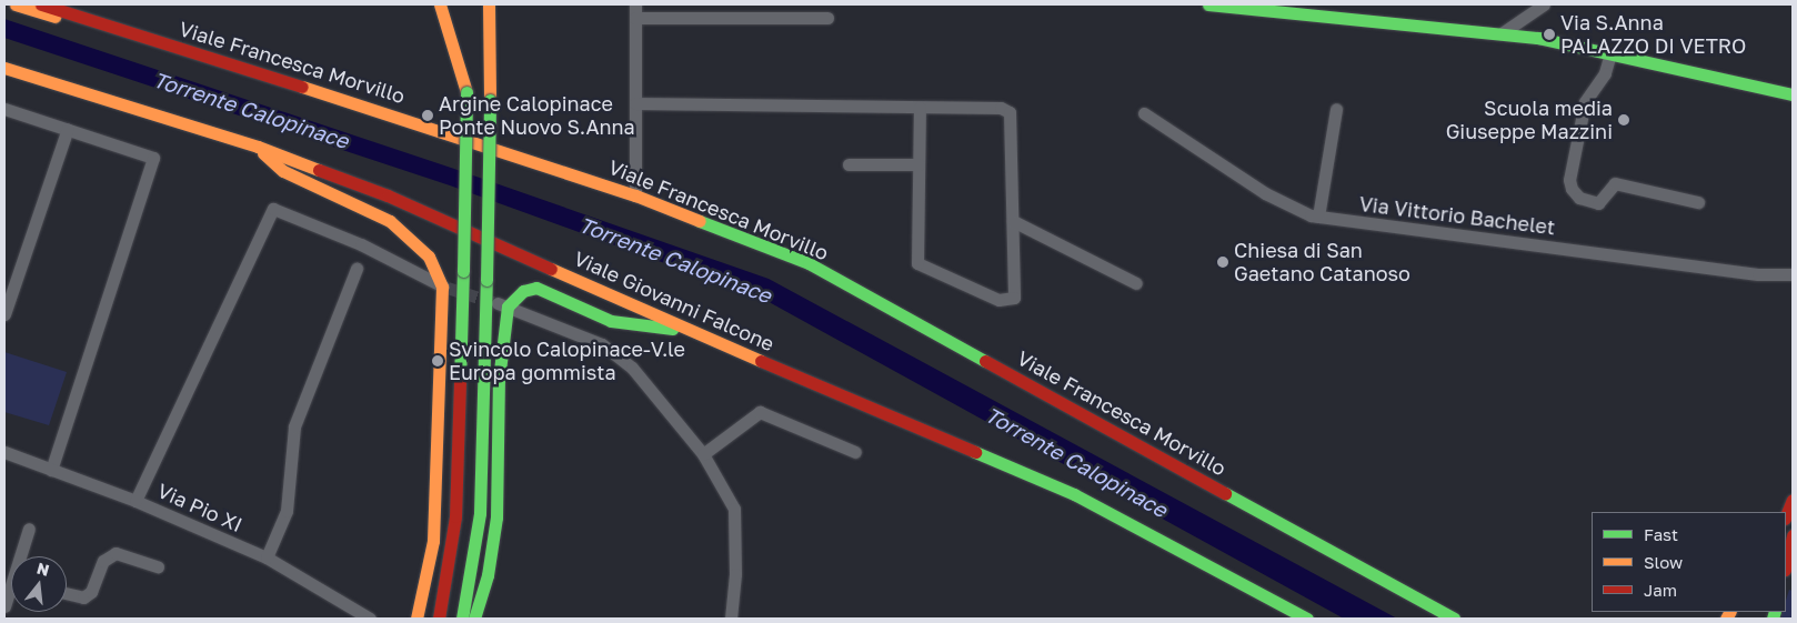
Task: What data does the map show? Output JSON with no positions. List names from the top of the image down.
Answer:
{
  "streets": {
    "main road": ["Viale Francesca Morvillo", "Viale Giovanni Falcone"],
    "street": ["Via Vittorio Bachelet", "Via Pio XI"]
  },
  "water": ["Torrente Calopinace"],
  "places": [
    "Via S.Anna PALAZZO DI VETRO",
    "Argine Calopinace Ponte Nuovo S.Anna",
    "Scuola media Giuseppe Mazzini",
    "Chiesa di San Gaetano Catanoso",
    "Svincolo Calopinace-V.le Europa gommista"
  ],
  "legend": ["Fast", "Slow", "Jam"],
  "north": "top"
}
